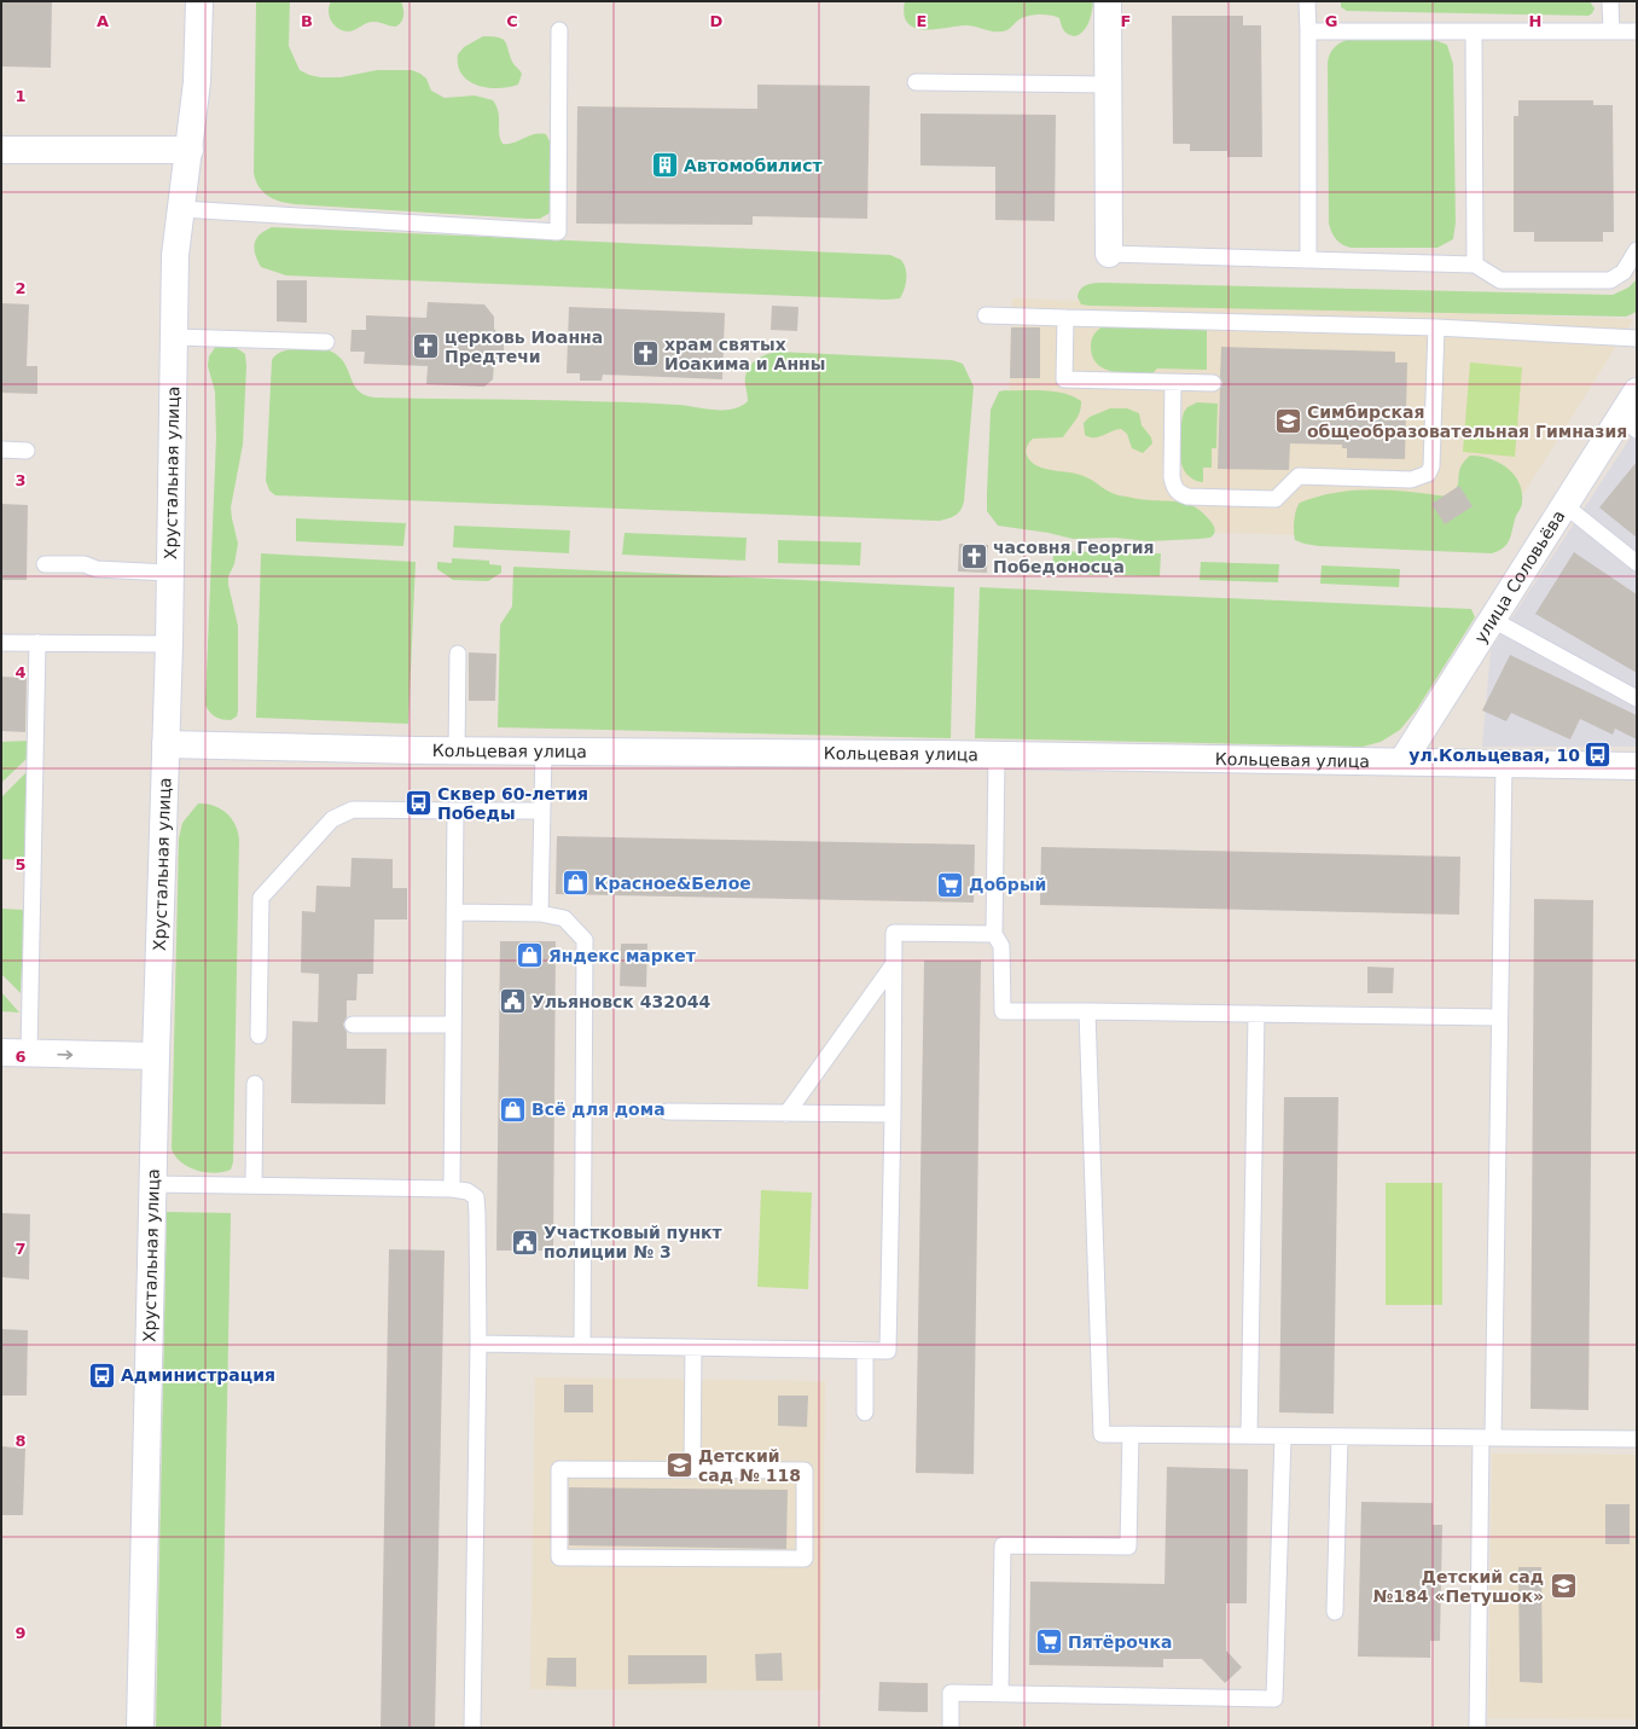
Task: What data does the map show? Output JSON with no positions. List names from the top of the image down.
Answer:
{
  "streets": {
    "street": ["Хрустальная улица", "улица Соловьёва", "Кольцевая улица"]
  },
  "crossings": [
    ["Хрустальная улица", "Кольцевая улица"],
    ["улица Соловьёва", "Кольцевая улица"]
  ],
  "places": {
    "building": ["Автомобилист"],
    "church": ["церковь Иоанна Предтечи", "храм святых Иоакима и Анны", "часовня Георгия Победоносца"],
    "school or university": ["Симбирская общеобразовательная Гимназия", "Детский сад № 118", "Детский сад №184 «Петушок»"],
    "bus stop": ["ул.Кольцевая, 10", "Сквер 60-летия Победы", "Администрация"],
    "shop": ["Красное&Белое", "Яндекс маркет", "Всё для дома"],
    "supermarket": ["Добрый", "Пятёрочка"],
    "public building": ["Ульяновск 432044", "Участковый пункт полиции № 3"]
  },
  "grid": {
    "columns": [
      "A",
      "B",
      "C",
      "D",
      "E",
      "F",
      "G",
      "H"
    ],
    "rows": [
      "1",
      "2",
      "3",
      "4",
      "5",
      "6",
      "7",
      "8",
      "9"
    ]
  }
}
